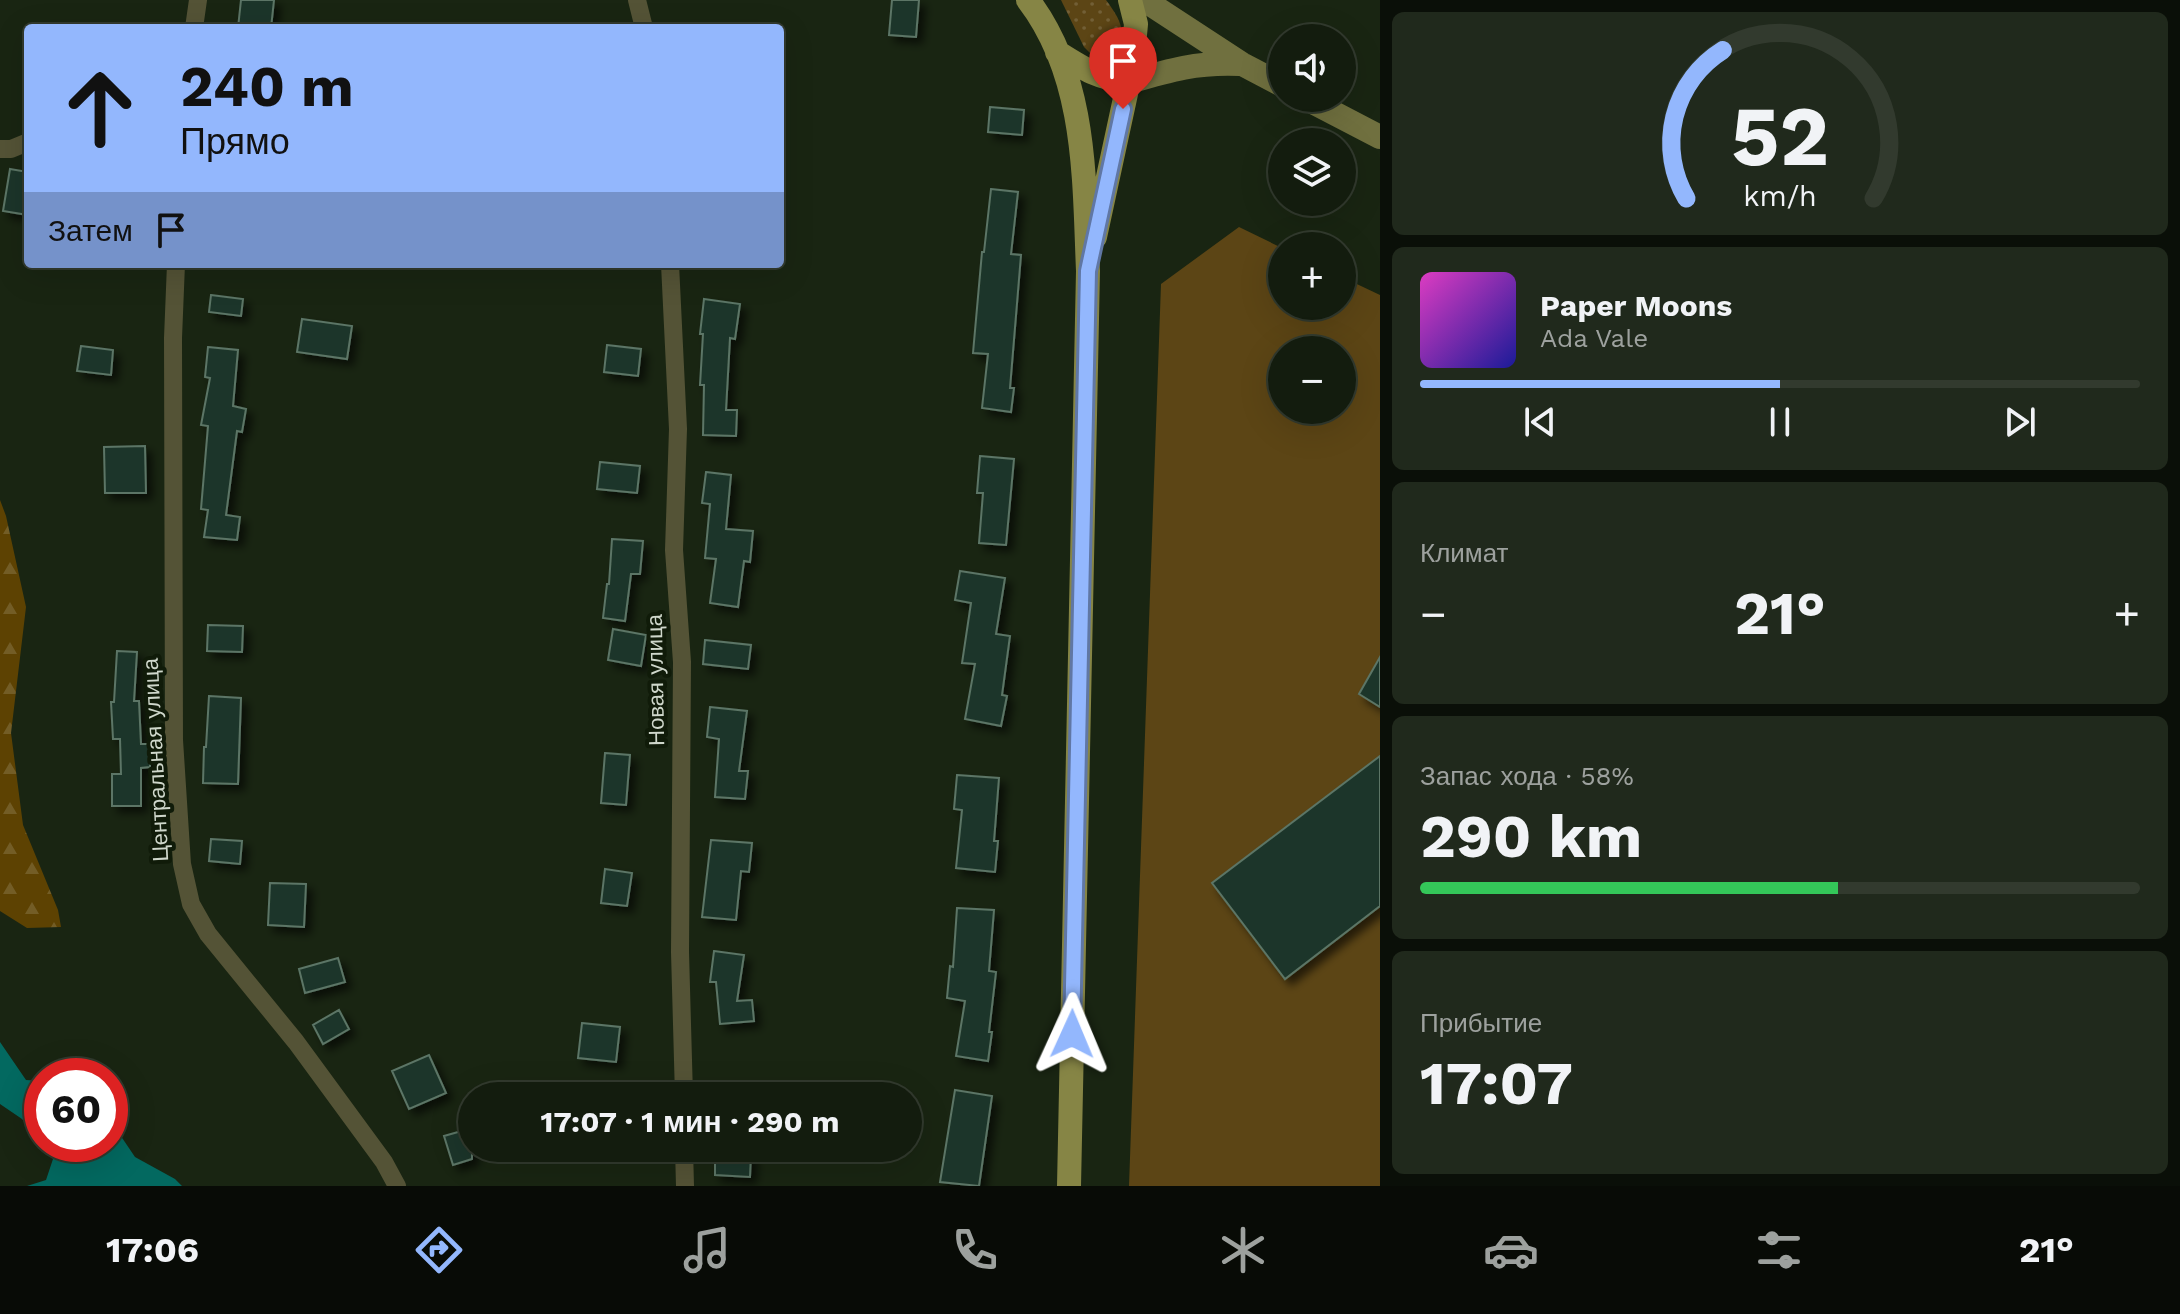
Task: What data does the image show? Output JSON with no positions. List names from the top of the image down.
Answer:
{
  "streets": {
    "street": ["Новая улица", "Центральная улица"]
  },
  "page": {
    "map_buttons": ["+", "−"],
    "turn": ["240 m", "Прямо"],
    "then": "Затем",
    "song": ["Paper Moons", "Ada Vale"],
    "tile": [
      "Климат",
      ["Запас хода · 58%", "290 km"],
      ["Прибытие", "17:07"]
    ],
    "heat": ["−", "21°", "+"],
    "limit": "60",
    "trip": "17:07 · 1 мин · 290 m",
    "tabs": ["17:06", "21°"],
    "gauge": ["52", "km/h"]
  }
}
